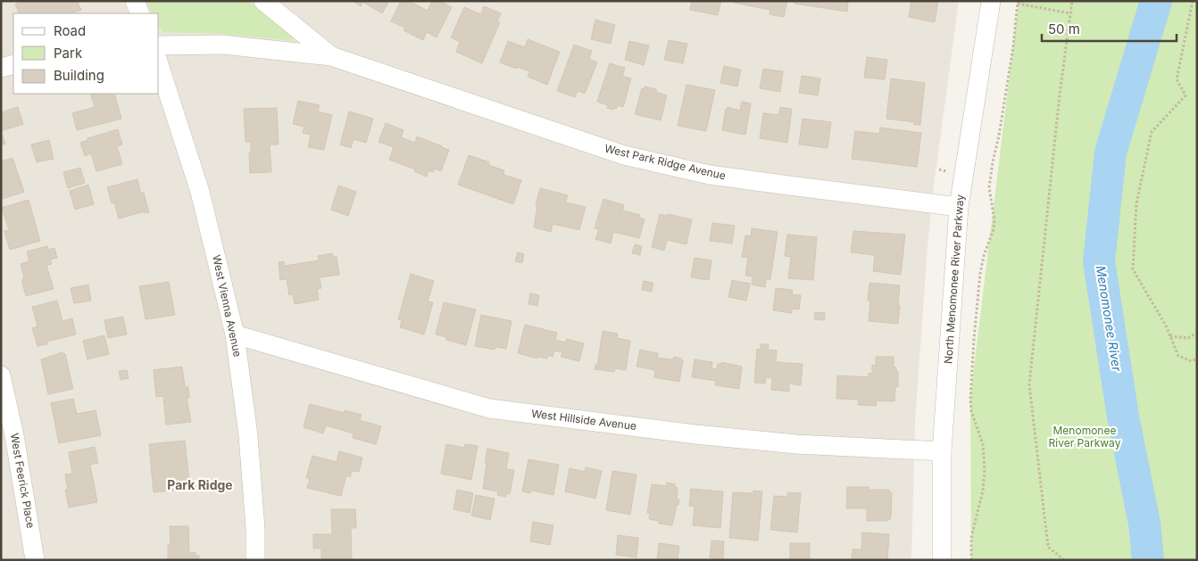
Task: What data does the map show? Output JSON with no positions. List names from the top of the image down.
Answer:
{
  "streets": {
    "street": [
      "West Park Ridge Avenue",
      "North Menomonee River Parkway",
      "West Vienna Avenue",
      "West Hillside Avenue",
      "West Feerick Place"
    ]
  },
  "crossings": [
    ["West Park Ridge Avenue", "North Menomonee River Parkway"],
    ["North Menomonee River Parkway", "West Hillside Avenue"],
    ["West Vienna Avenue", "West Hillside Avenue"]
  ],
  "districts": ["Park Ridge"],
  "water": ["Menomonee River"],
  "parks": ["Menomonee River Parkway"],
  "legend": ["Road", "Park", "Building"],
  "scale_bar": "50 m"
}
